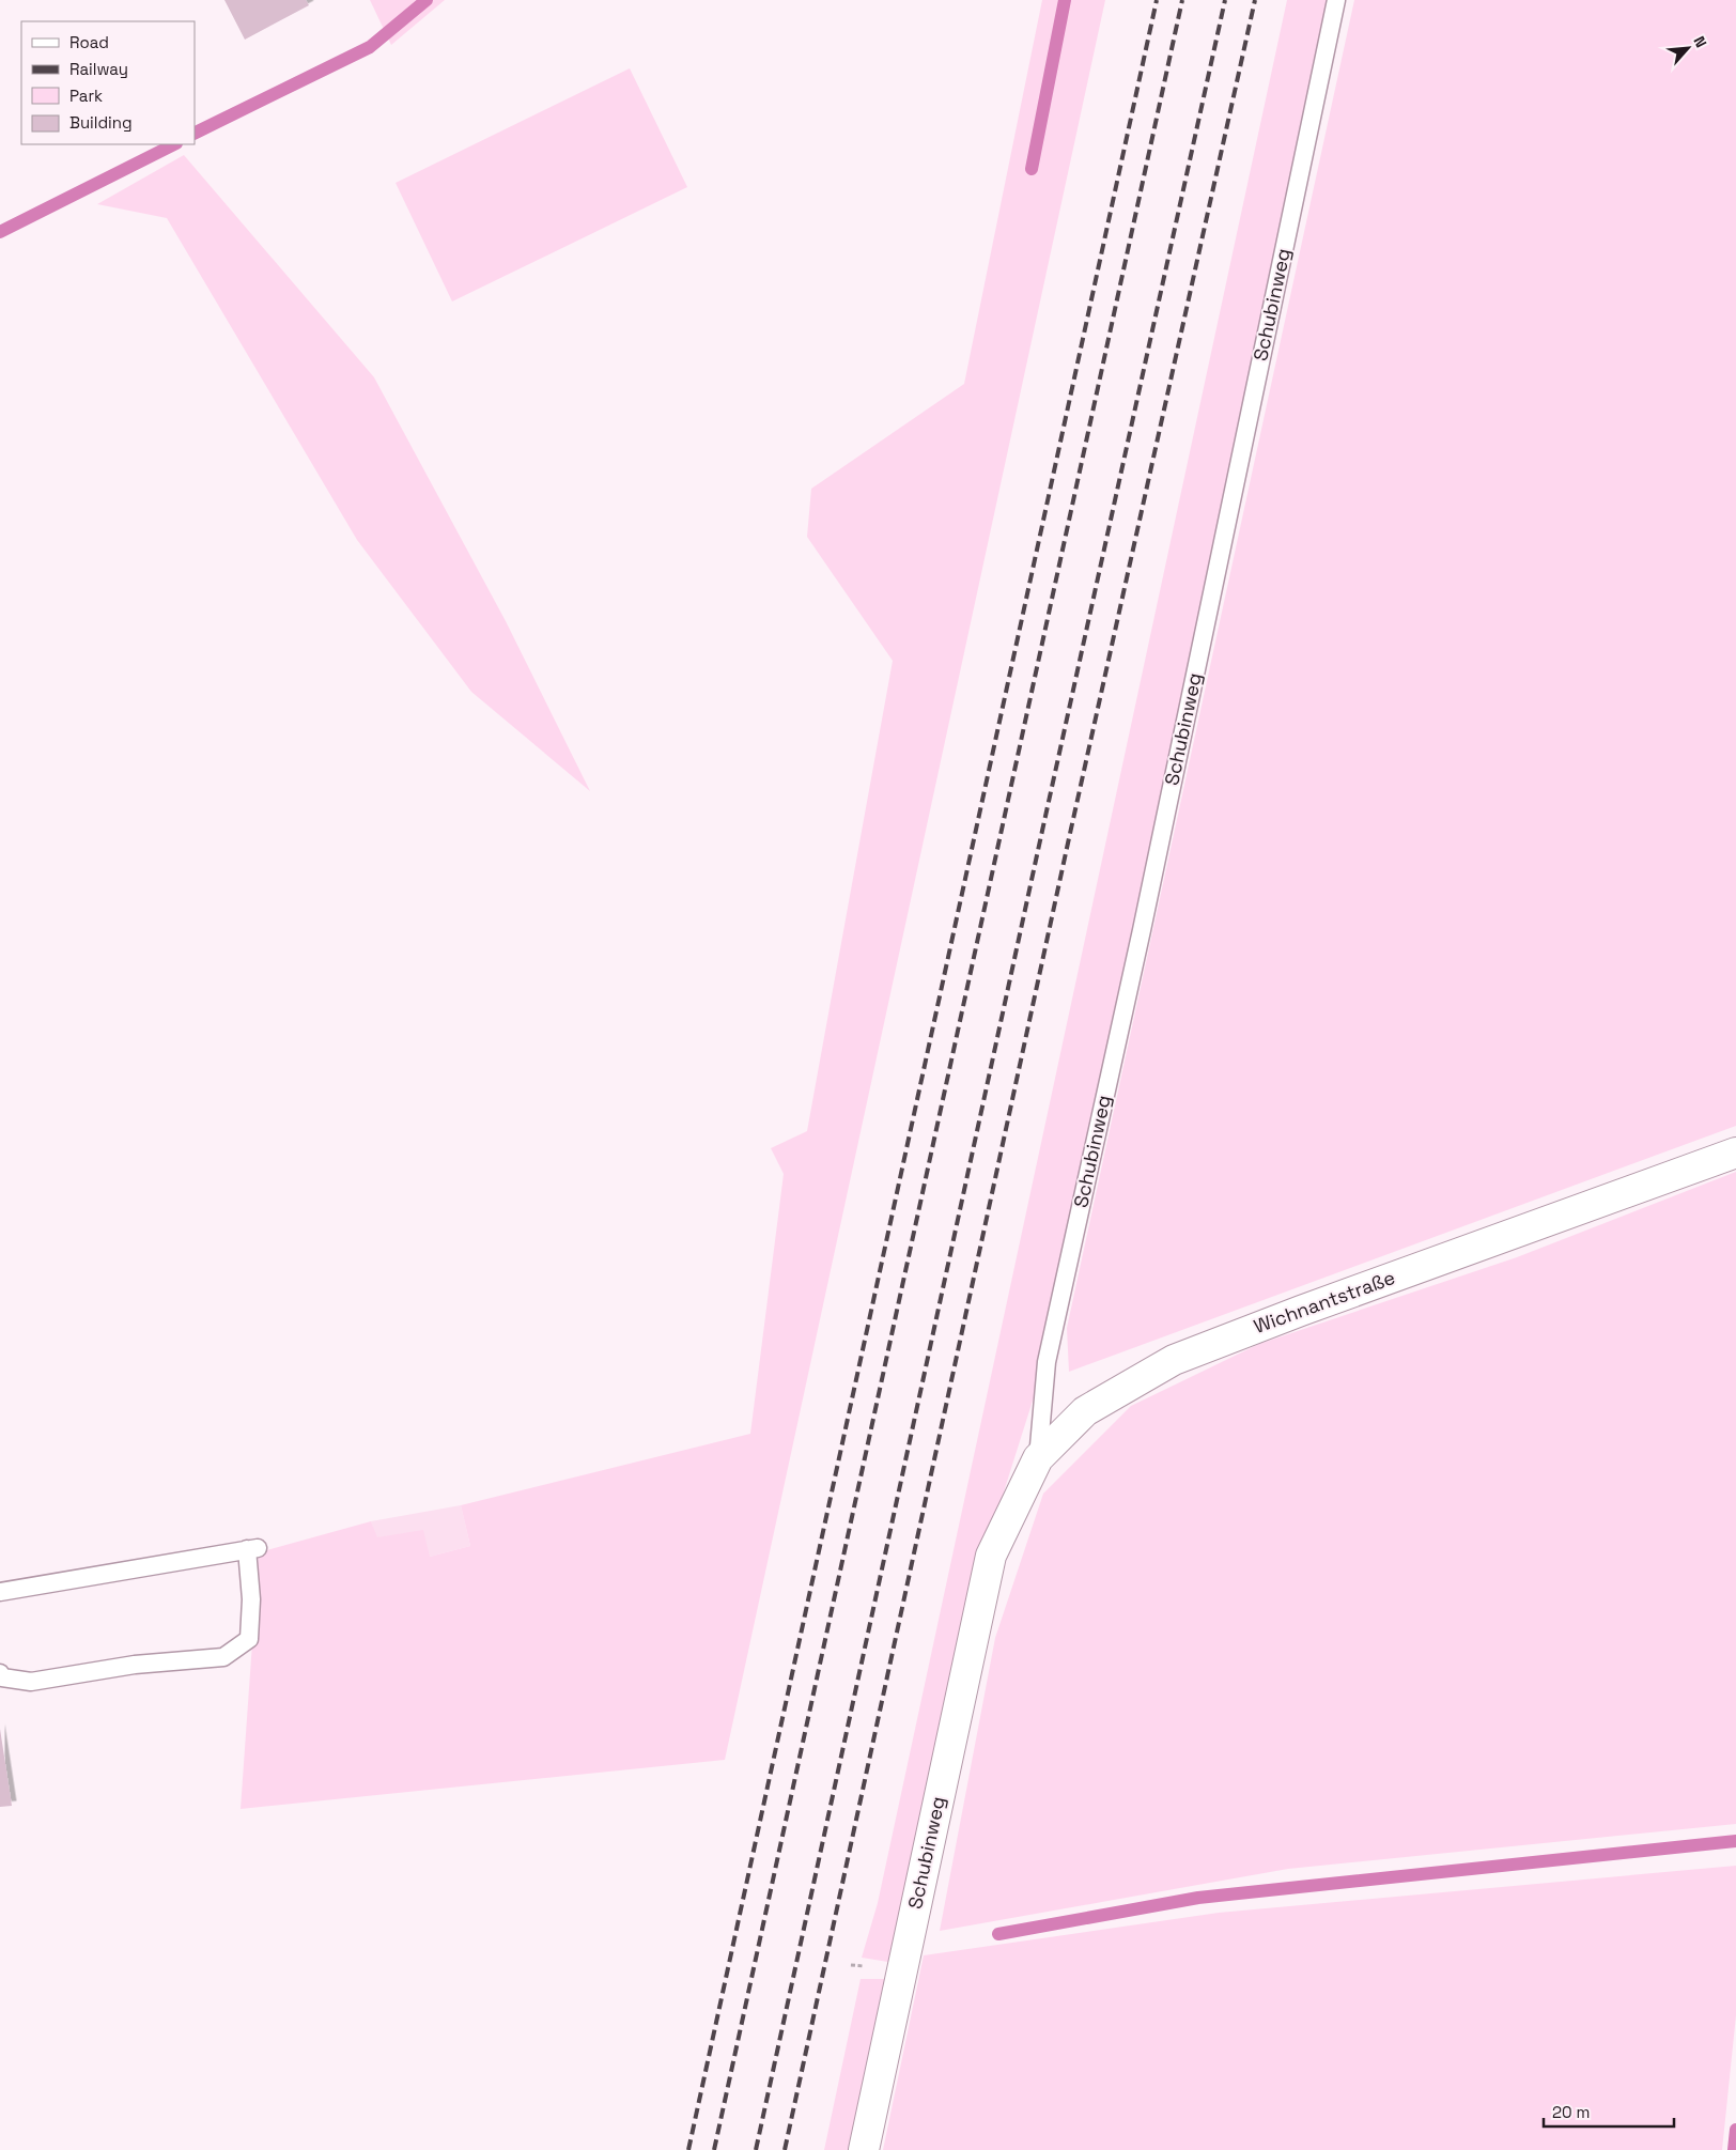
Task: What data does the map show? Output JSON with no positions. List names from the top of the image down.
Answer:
{
  "streets": {
    "street": ["Schubinweg", "Wichnantstraße"]
  },
  "crossings": [
    ["Schubinweg", "Wichnantstraße"]
  ],
  "legend": [
    "Road",
    "Railway",
    "Park",
    "Building"
  ],
  "scale_bar": "20 m",
  "north": "top right"
}
